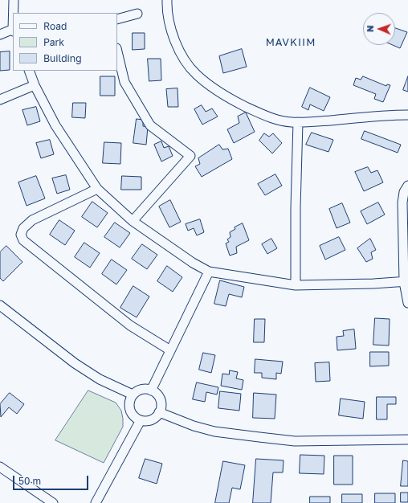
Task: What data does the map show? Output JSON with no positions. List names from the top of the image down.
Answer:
{
  "districts": ["MAVKIIM"],
  "legend": ["Road", "Park", "Building"],
  "scale_bar": "50 m",
  "north": "left"
}
